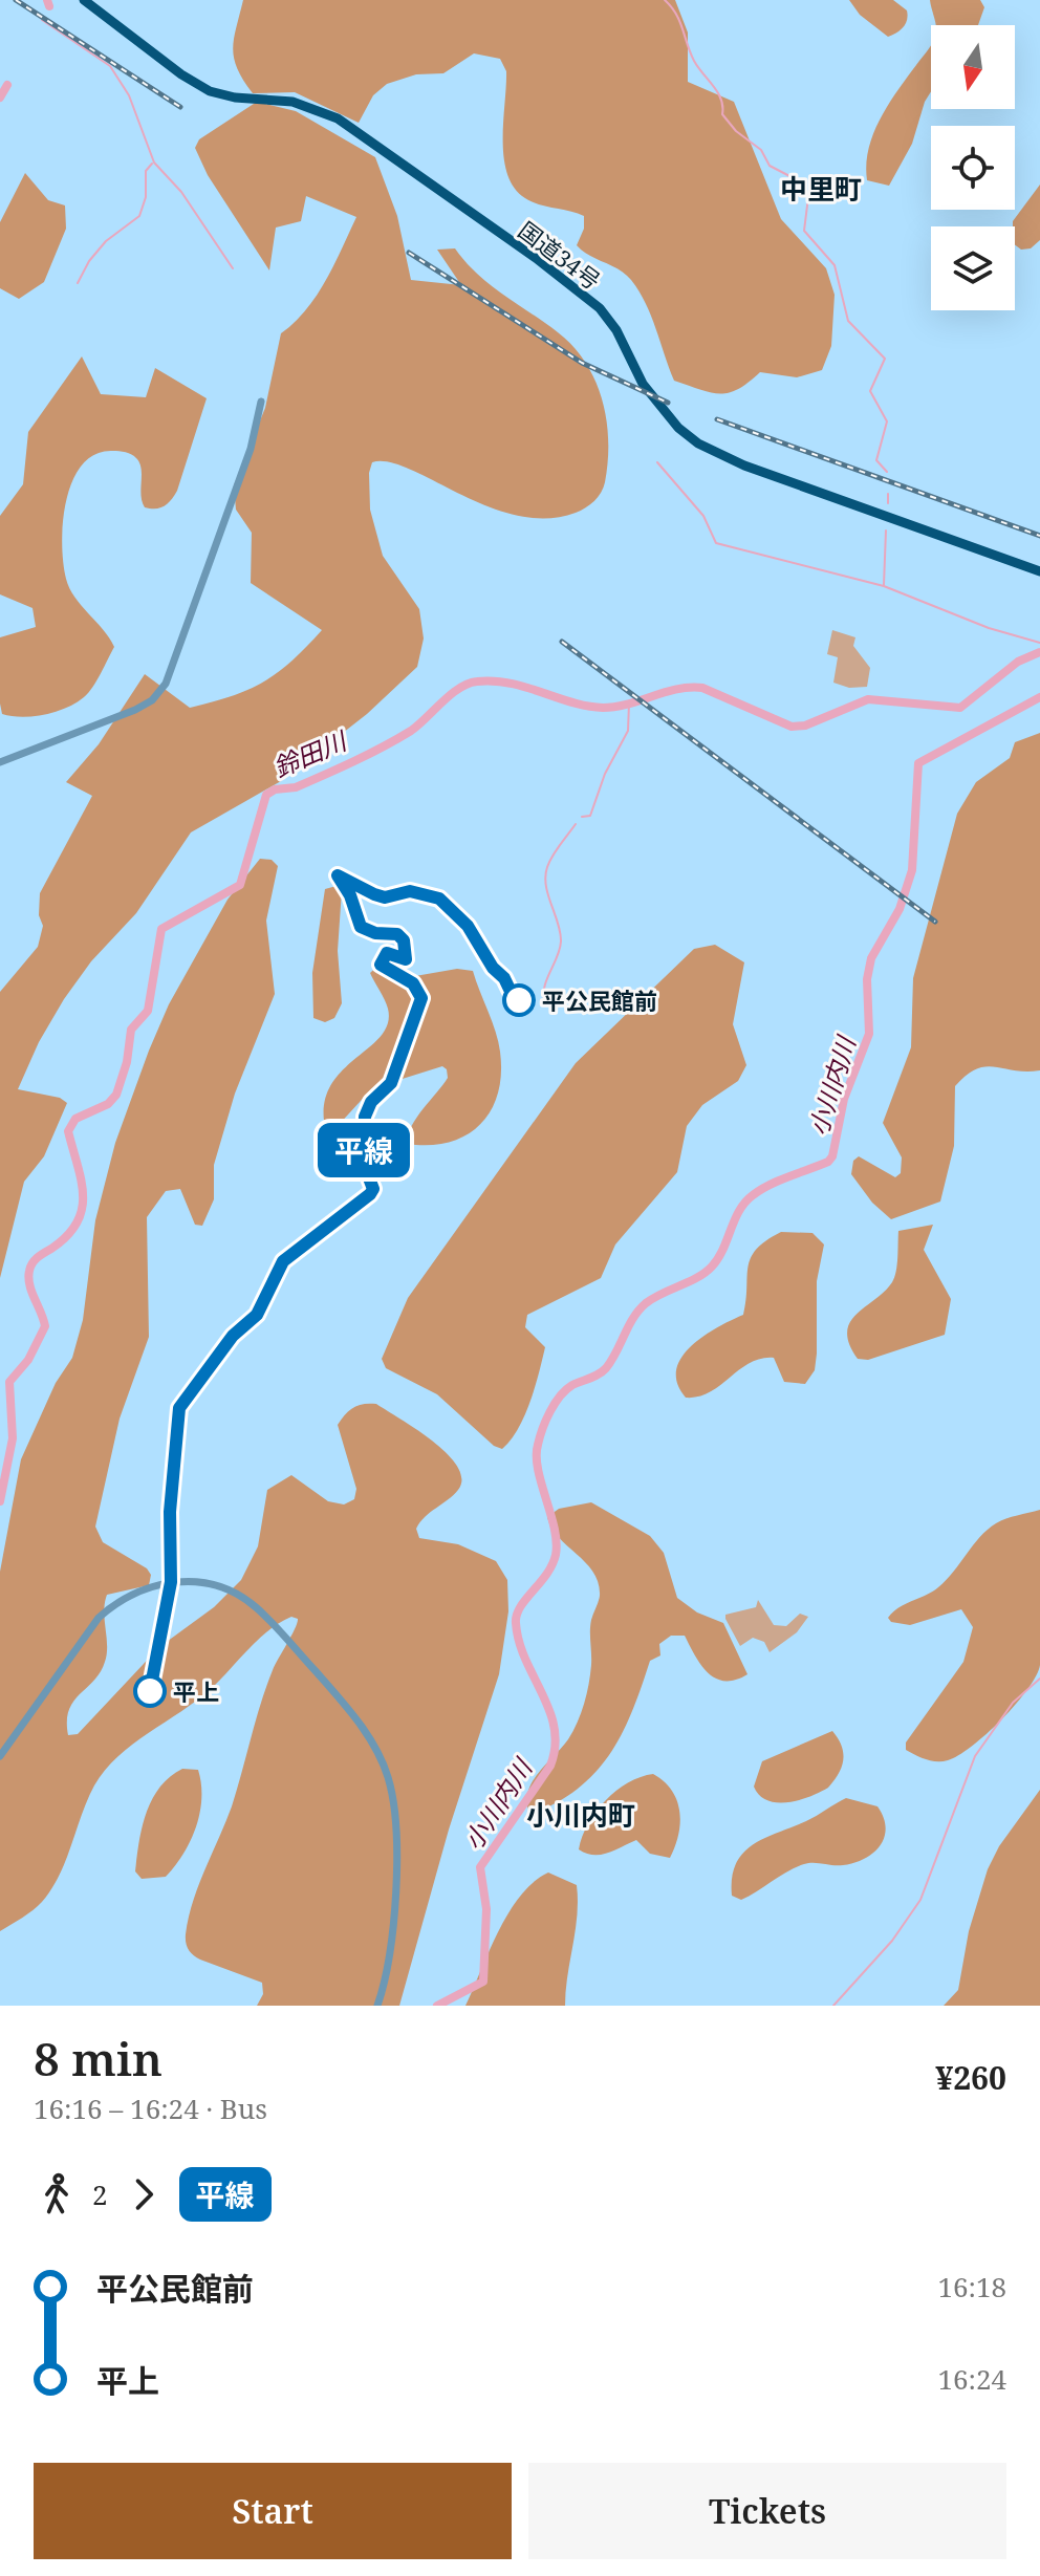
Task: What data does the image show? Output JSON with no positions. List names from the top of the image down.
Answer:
{
  "streets": {
    "highway": ["国道34号"]
  },
  "districts": ["中里町", "小川内町"],
  "water": ["鈴田川", "小川内川"],
  "places": ["平公民館前", "平上"],
  "lines": ["bus line 平線"],
  "north": "bottom",
  "page": {
    "on_map": "平線",
    "heading": ["8 min", "16:16 – 16:24 · Bus", "¥260"],
    "legs": ["2", "平線"],
    "list": [
      {
        "name": "平公民館前",
        "value": "16:18"
      },
      {
        "name": "平上",
        "value": "16:24"
      }
    ],
    "buttons": ["Start", "Tickets"]
  }
}
